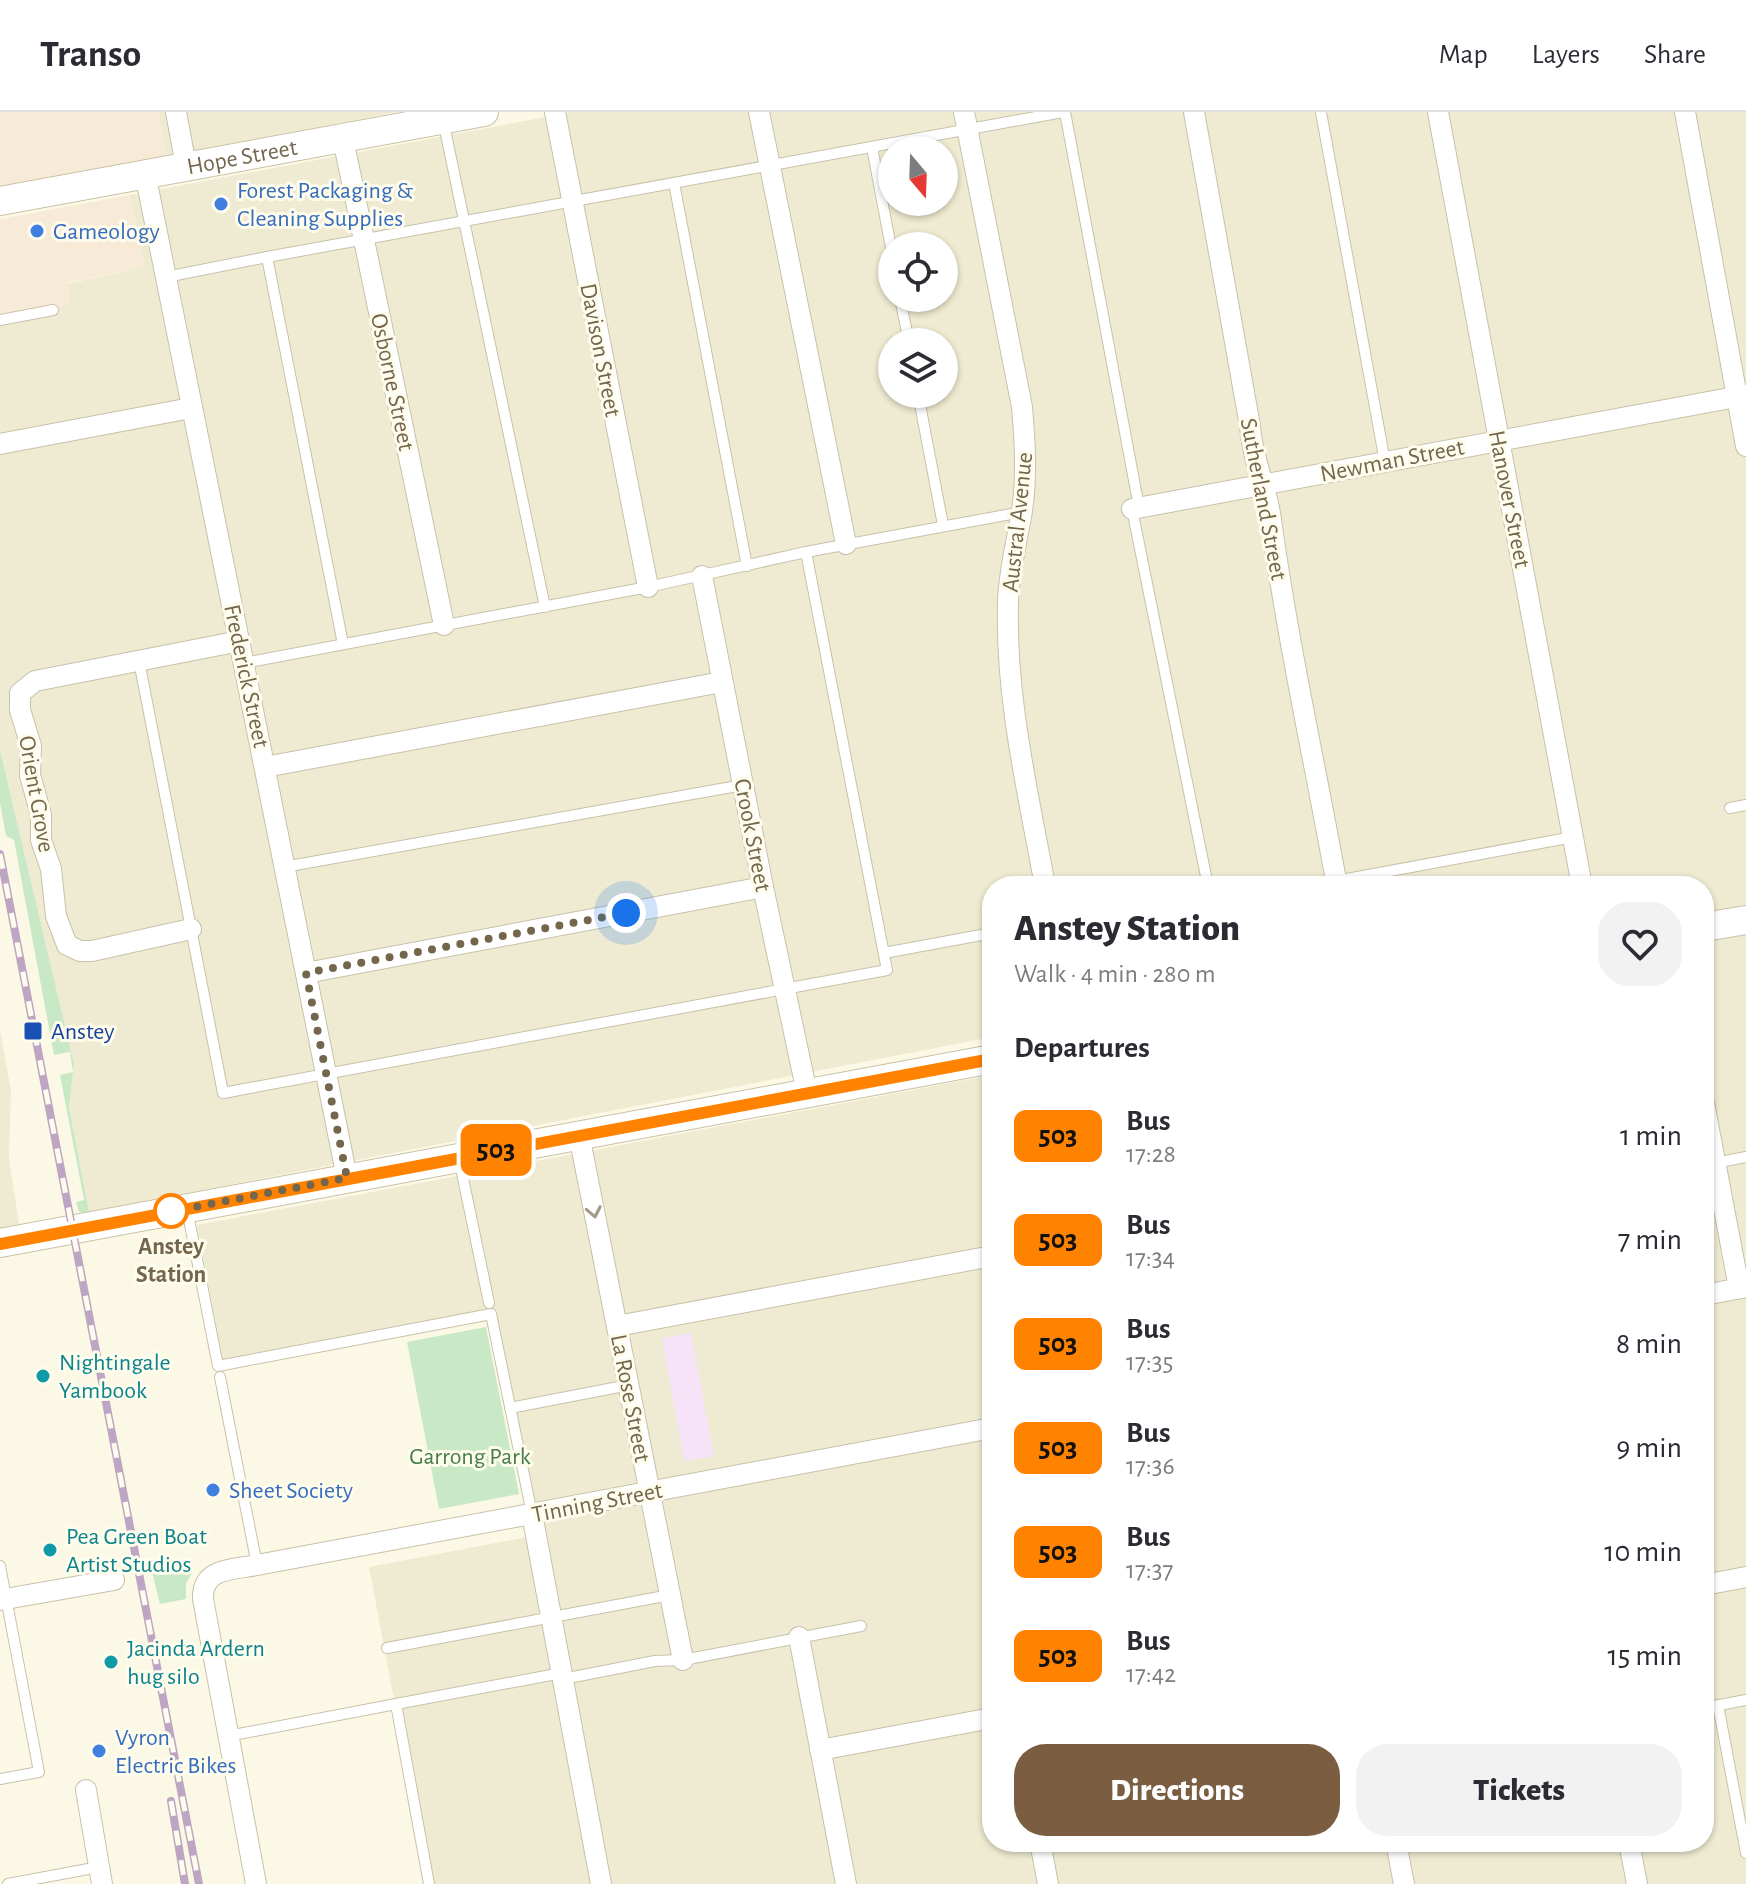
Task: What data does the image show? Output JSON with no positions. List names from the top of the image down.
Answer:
{
  "streets": {
    "street": [
      "Hope Street",
      "Davison Street",
      "Osborne Street",
      "Newman Street",
      "Sutherland Street",
      "Hanover Street",
      "Austral Avenue",
      "Frederick Street",
      "Orient Grove",
      "Crook Street",
      "La Rose Street",
      "Tinning Street"
    ]
  },
  "crossings": [
    ["Hope Street", "Osborne Street"],
    ["Hope Street", "Frederick Street"],
    ["Newman Street", "Sutherland Street"],
    ["Newman Street", "Hanover Street"],
    ["Frederick Street", "Orient Grove"],
    ["La Rose Street", "Tinning Street"]
  ],
  "one_way": ["La Rose Street"],
  "parks": ["Garrong Park"],
  "places": {
    "other": [
      "Forest Packaging & Cleaning Supplies",
      "Gameology",
      "Anstey Station",
      "Nightingale Yambook",
      "Sheet Society",
      "Pea Green Boat Artist Studios",
      "Jacinda Ardern hug silo",
      "Vyron Electric Bikes"
    ],
    "transit": ["Anstey"]
  },
  "lines": ["bus line 503"],
  "north": "bottom",
  "page": {
    "header": "Transo",
    "nav": ["Map", "Layers", "Share"],
    "on_map": "503",
    "heading": [
      ["Anstey Station", "Walk · 4 min · 280 m"],
      "Departures"
    ],
    "list": [
      {
        "mark": "503",
        "name": "Bus",
        "note": "17:28",
        "value": "1 min"
      },
      {
        "mark": "503",
        "name": "Bus",
        "note": "17:34",
        "value": "7 min"
      },
      {
        "mark": "503",
        "name": "Bus",
        "note": "17:35",
        "value": "8 min"
      },
      {
        "mark": "503",
        "name": "Bus",
        "note": "17:36",
        "value": "9 min"
      },
      {
        "mark": "503",
        "name": "Bus",
        "note": "17:37",
        "value": "10 min"
      },
      {
        "mark": "503",
        "name": "Bus",
        "note": "17:42",
        "value": "15 min"
      }
    ],
    "buttons": ["Directions", "Tickets"]
  }
}
